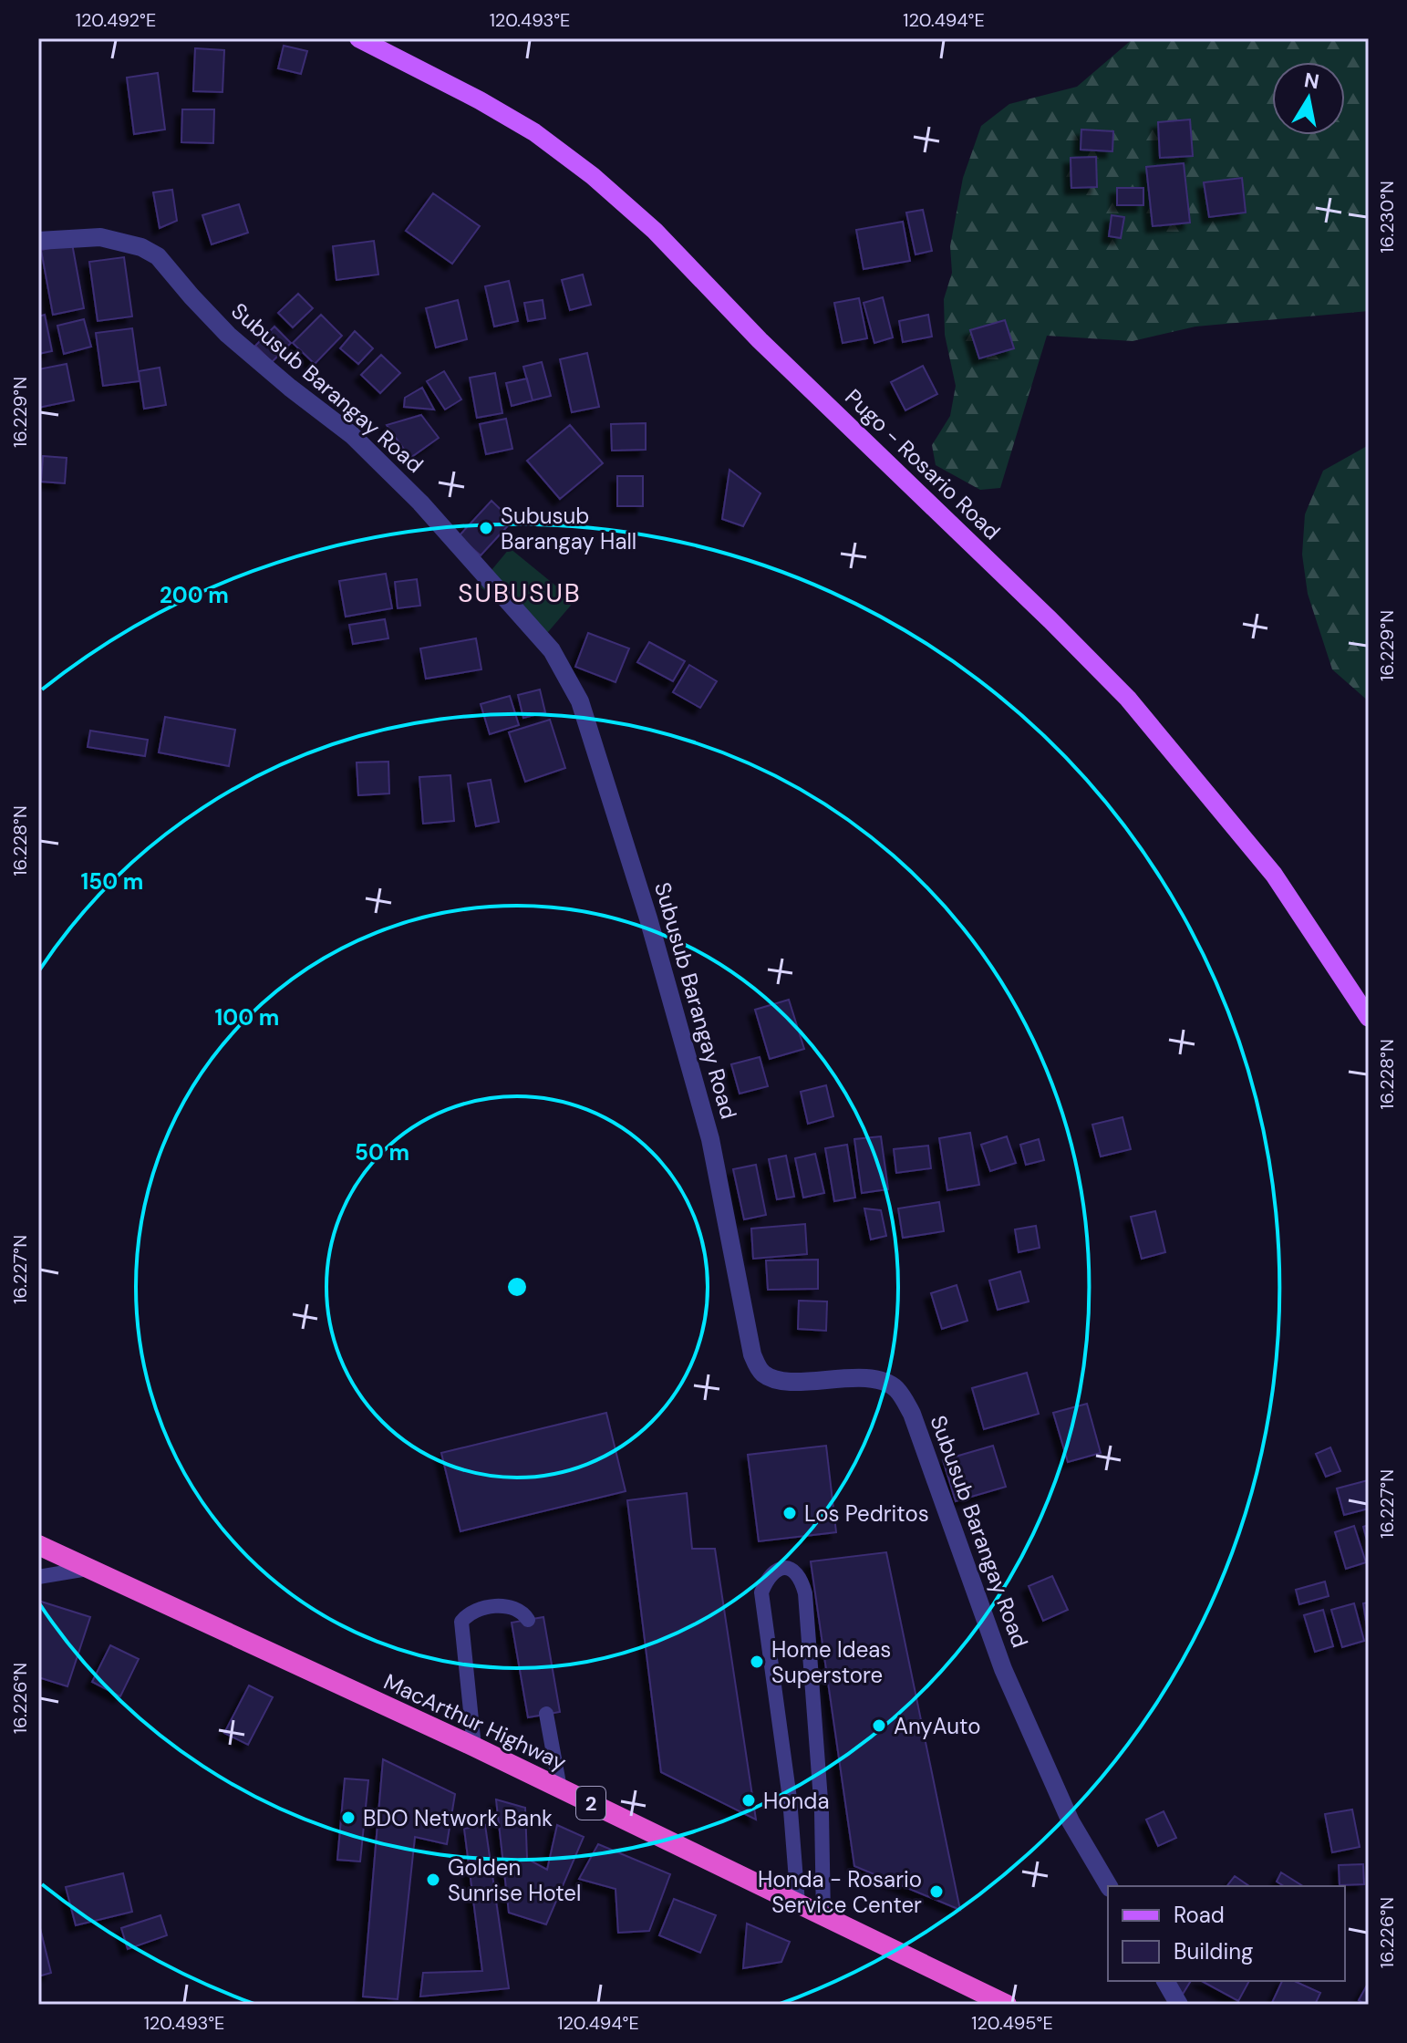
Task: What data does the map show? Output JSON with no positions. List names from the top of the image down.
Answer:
{
  "streets": {
    "highway": ["MacArthur Highway", "2"],
    "main road": ["Pugo - Rosario Road"],
    "street": ["Subusub Barangay Road"]
  },
  "districts": ["SUBUSUB"],
  "places": [
    "Subusub Barangay Hall",
    "Los Pedritos",
    "Home Ideas Superstore",
    "AnyAuto",
    "Honda",
    "BDO Network Bank",
    "Golden Sunrise Hotel",
    "Honda - Rosario Service Center"
  ],
  "legend": ["Road", "Building"],
  "north": "top",
  "coordinates": [
    "120.492°E",
    "120.493°E",
    "120.494°E",
    "16.230°N",
    "16.229°N",
    "16.228°N",
    "16.227°N",
    "16.226°N",
    "120.495°E"
  ],
  "rings": [
    "200 m",
    "150 m",
    "100 m",
    "50 m"
  ]
}
